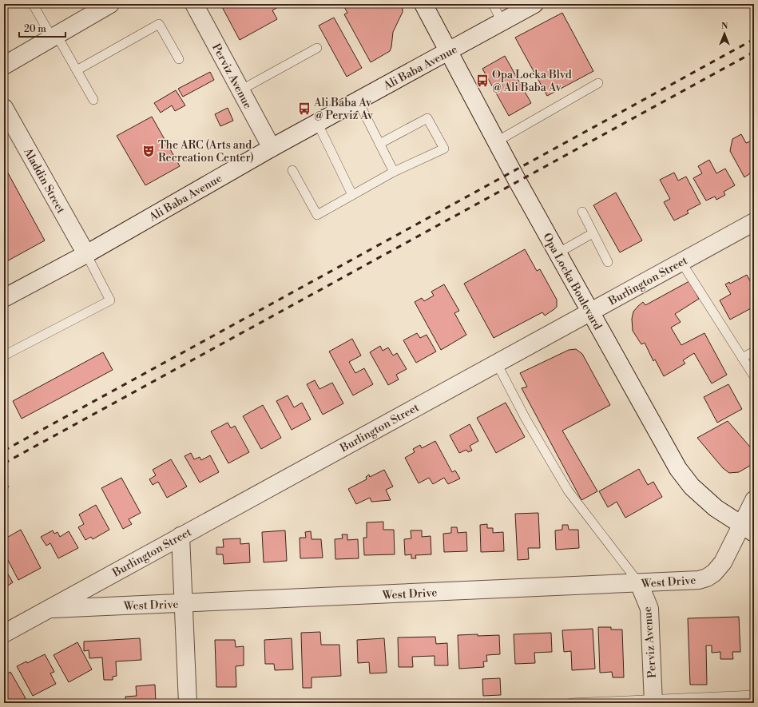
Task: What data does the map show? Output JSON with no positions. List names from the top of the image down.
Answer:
{
  "streets": {
    "street": [
      "Ali Baba Avenue",
      "Perviz Avenue",
      "Aladdin Street",
      "Burlington Street",
      "Opa Locka Boulevard",
      "West Drive"
    ]
  },
  "crossings": [
    ["Ali Baba Avenue", "Perviz Avenue"],
    ["Ali Baba Avenue", "Aladdin Street"],
    ["Ali Baba Avenue", "Opa Locka Boulevard"],
    ["Perviz Avenue", "West Drive"],
    ["Burlington Street", "Opa Locka Boulevard"],
    ["Burlington Street", "West Drive"],
    ["Opa Locka Boulevard", "West Drive"]
  ],
  "places": {
    "bus stop": ["Opa Locka Blvd @ Ali Baba Av", "Ali Baba Av @ Perviz Av"],
    "theatre": ["The ARC (Arts and Recreation Center)"]
  },
  "scale_bar": "20 m",
  "north": "top"
}
